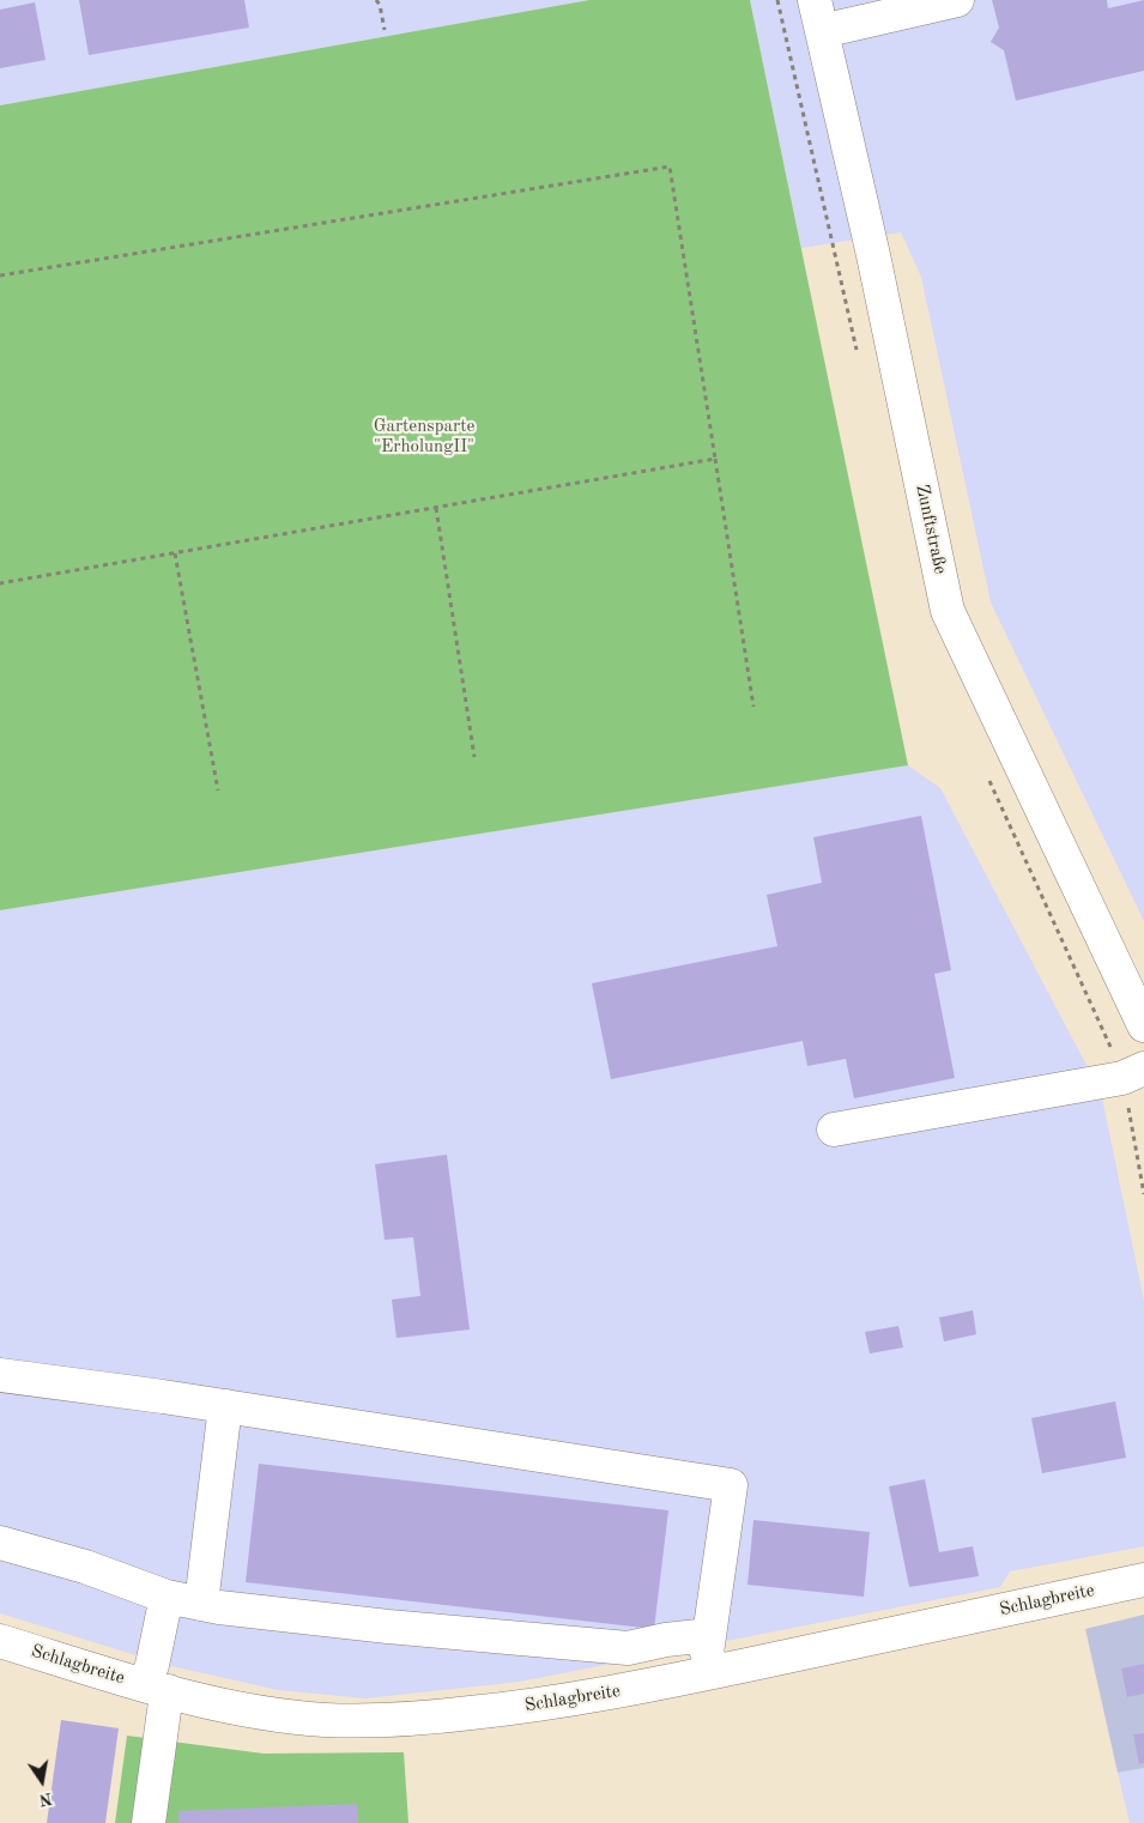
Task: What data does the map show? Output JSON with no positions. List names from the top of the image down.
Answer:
{
  "streets": {
    "street": ["Zunftstraße", "Schlagbreite"]
  },
  "parks": ["Gartensparte \"ErholungII\""],
  "north": "bottom"
}
